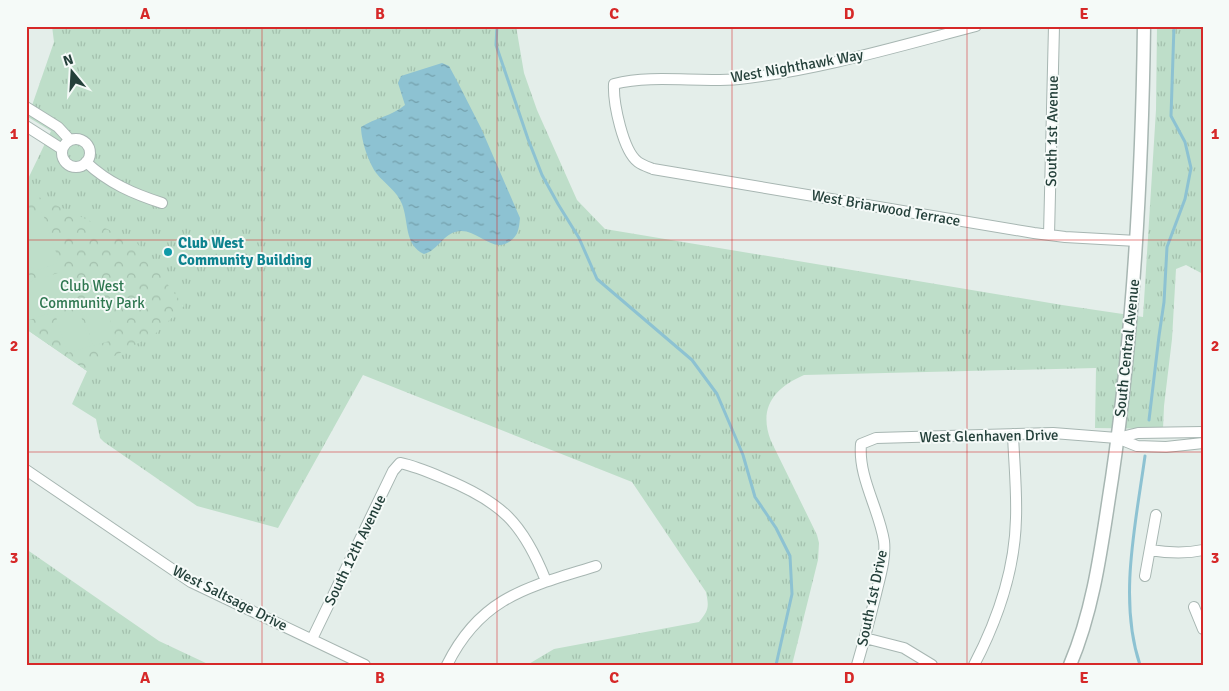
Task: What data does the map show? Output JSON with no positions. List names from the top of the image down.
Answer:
{
  "streets": {
    "street": [
      "West Nighthawk Way",
      "South 1st Avenue",
      "West Briarwood Terrace",
      "South Central Avenue",
      "West Glenhaven Drive",
      "South 12th Avenue",
      "West Saltsage Drive",
      "South 1st Drive"
    ]
  },
  "crossings": [
    ["West Nighthawk Way", "West Briarwood Terrace"],
    ["South 1st Avenue", "West Briarwood Terrace"],
    ["West Briarwood Terrace", "South Central Avenue"],
    ["South Central Avenue", "West Glenhaven Drive"],
    ["West Glenhaven Drive", "South 1st Drive"],
    ["South 12th Avenue", "West Saltsage Drive"]
  ],
  "parks": ["Club West Community Park"],
  "places": ["Club West Community Building"],
  "north": "top",
  "grid": {
    "columns": [
      "A",
      "B",
      "C",
      "D",
      "E"
    ],
    "rows": ["1", "2", "3"]
  }
}
